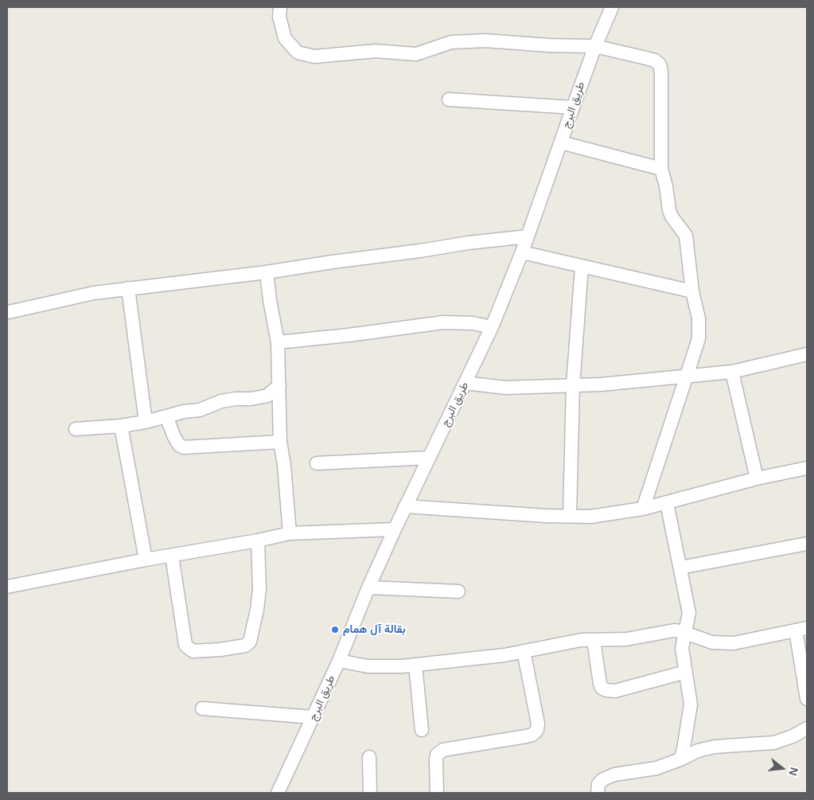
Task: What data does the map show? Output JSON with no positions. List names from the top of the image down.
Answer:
{
  "streets": {
    "street": ["طريق البرج"]
  },
  "places": ["بقالة آل همام"],
  "north": "right"
}
